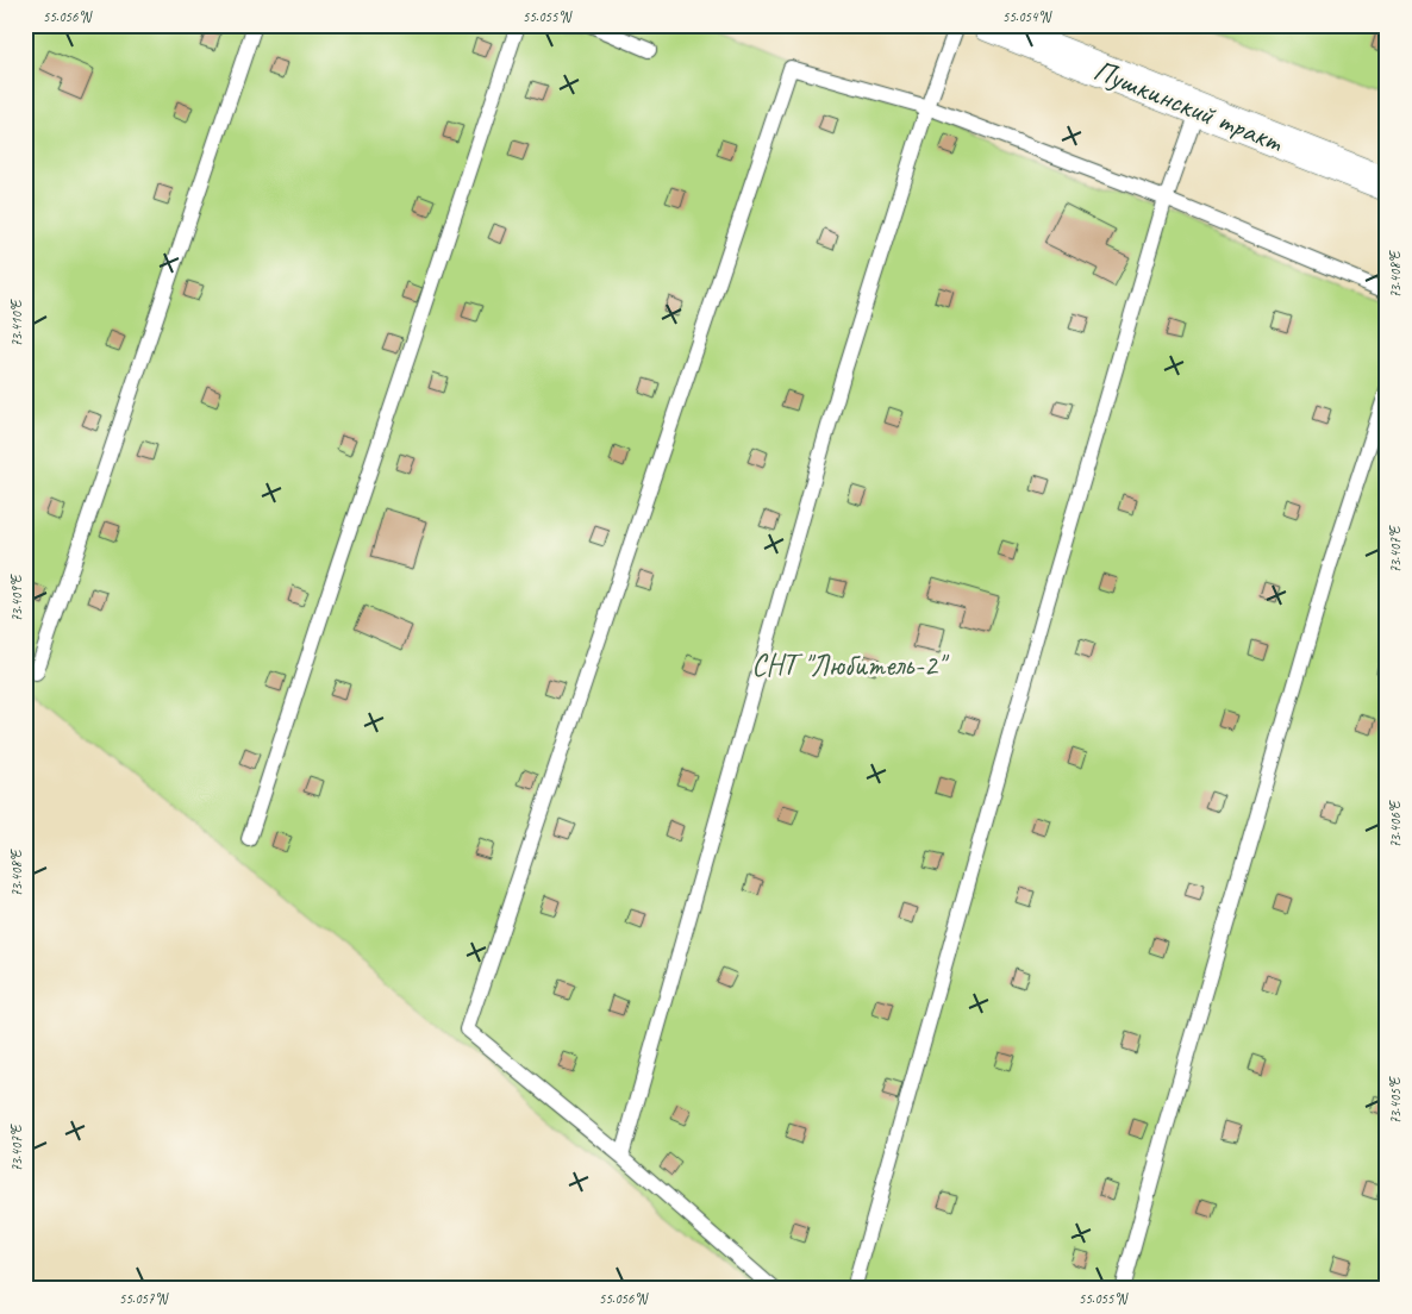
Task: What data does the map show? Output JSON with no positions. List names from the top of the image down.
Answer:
{
  "streets": {
    "main road": ["Пушкинский тракт"]
  },
  "parks": ["СНТ \"Любитель-2\""],
  "coordinates": [
    "55.056°N",
    "55.055°N",
    "55.054°N",
    "73.408°E",
    "73.410°E",
    "73.407°E",
    "73.409°E",
    "73.406°E",
    "73.405°E",
    "55.057°N"
  ]
}
